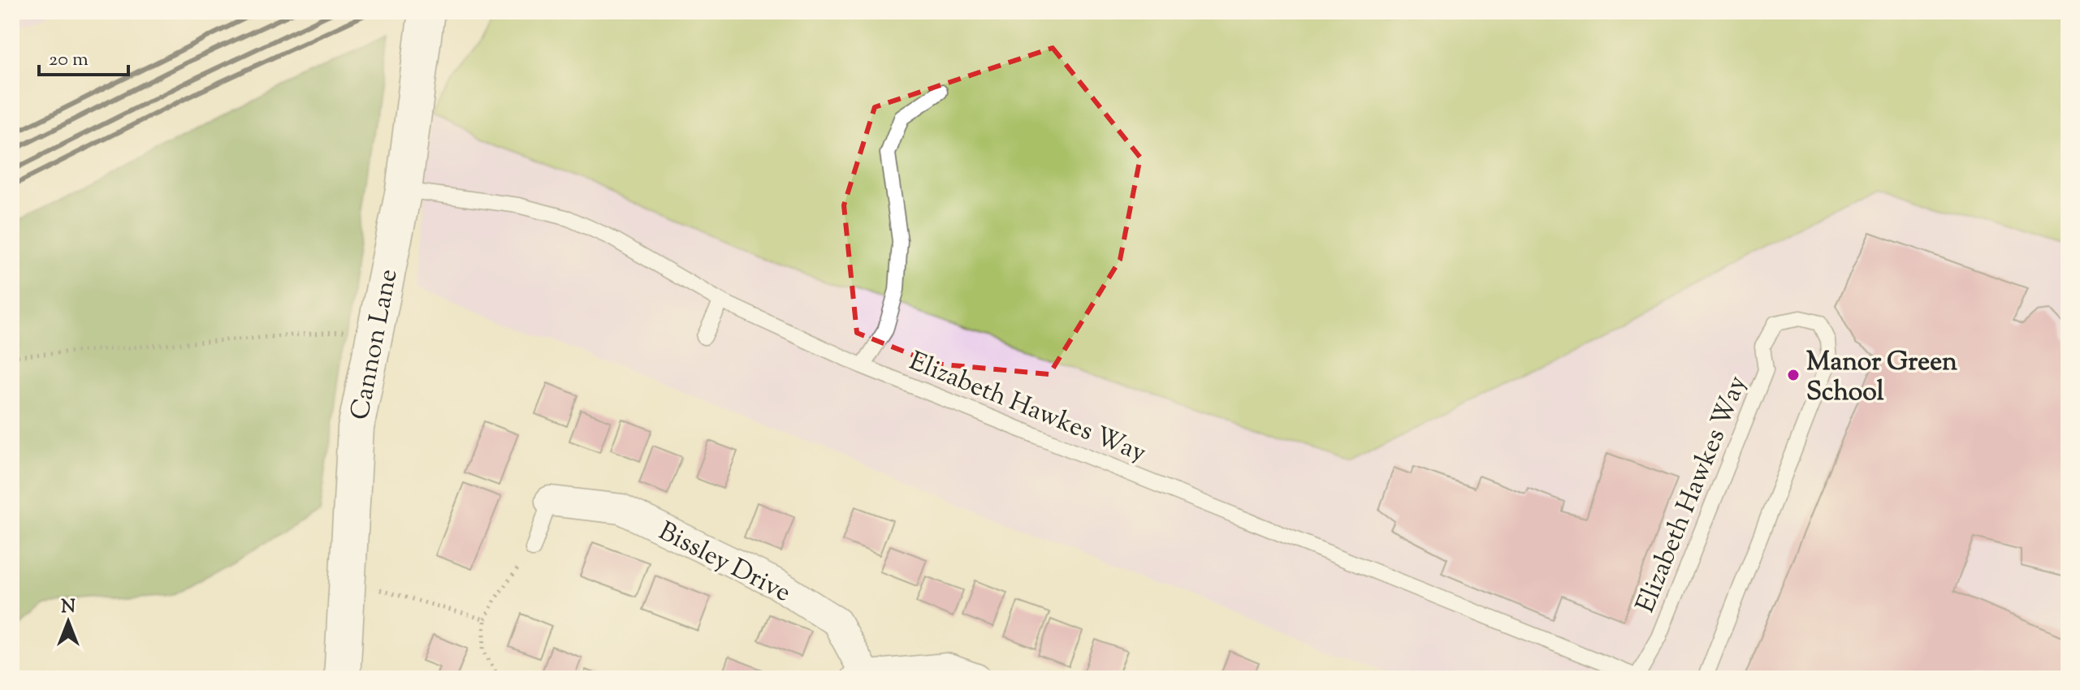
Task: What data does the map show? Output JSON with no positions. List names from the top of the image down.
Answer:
{
  "streets": {
    "street": ["Cannon Lane", "Bissley Drive"],
    "lane": ["Elizabeth Hawkes Way"]
  },
  "crossings": [
    ["Cannon Lane", "Elizabeth Hawkes Way"]
  ],
  "places": ["Manor Green School"],
  "scale_bar": "20 m",
  "north": "top"
}
